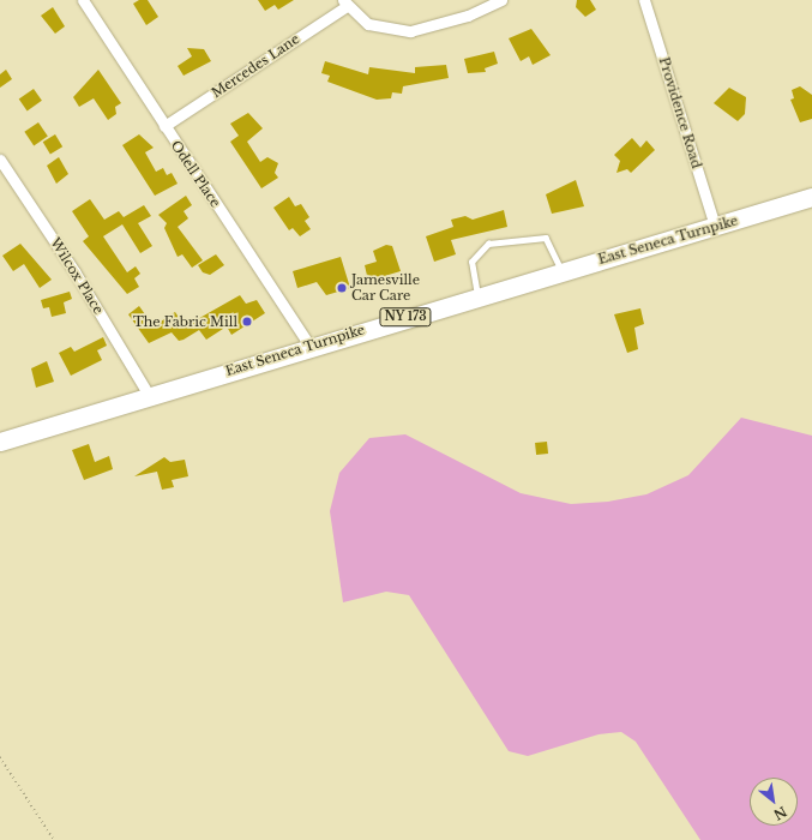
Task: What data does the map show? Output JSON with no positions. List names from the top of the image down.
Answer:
{
  "streets": {
    "main road": ["East Seneca Turnpike", "NY 173"],
    "street": [
      "Mercedes Lane",
      "Providence Road",
      "Odell Place",
      "Wilcox Place"
    ]
  },
  "crossings": [
    ["Mercedes Lane", "Odell Place"],
    ["Providence Road", "East Seneca Turnpike"],
    ["Odell Place", "East Seneca Turnpike"],
    ["East Seneca Turnpike", "Wilcox Place"]
  ],
  "places": ["Jamesville Car Care", "The Fabric Mill"],
  "north": "bottom right"
}
